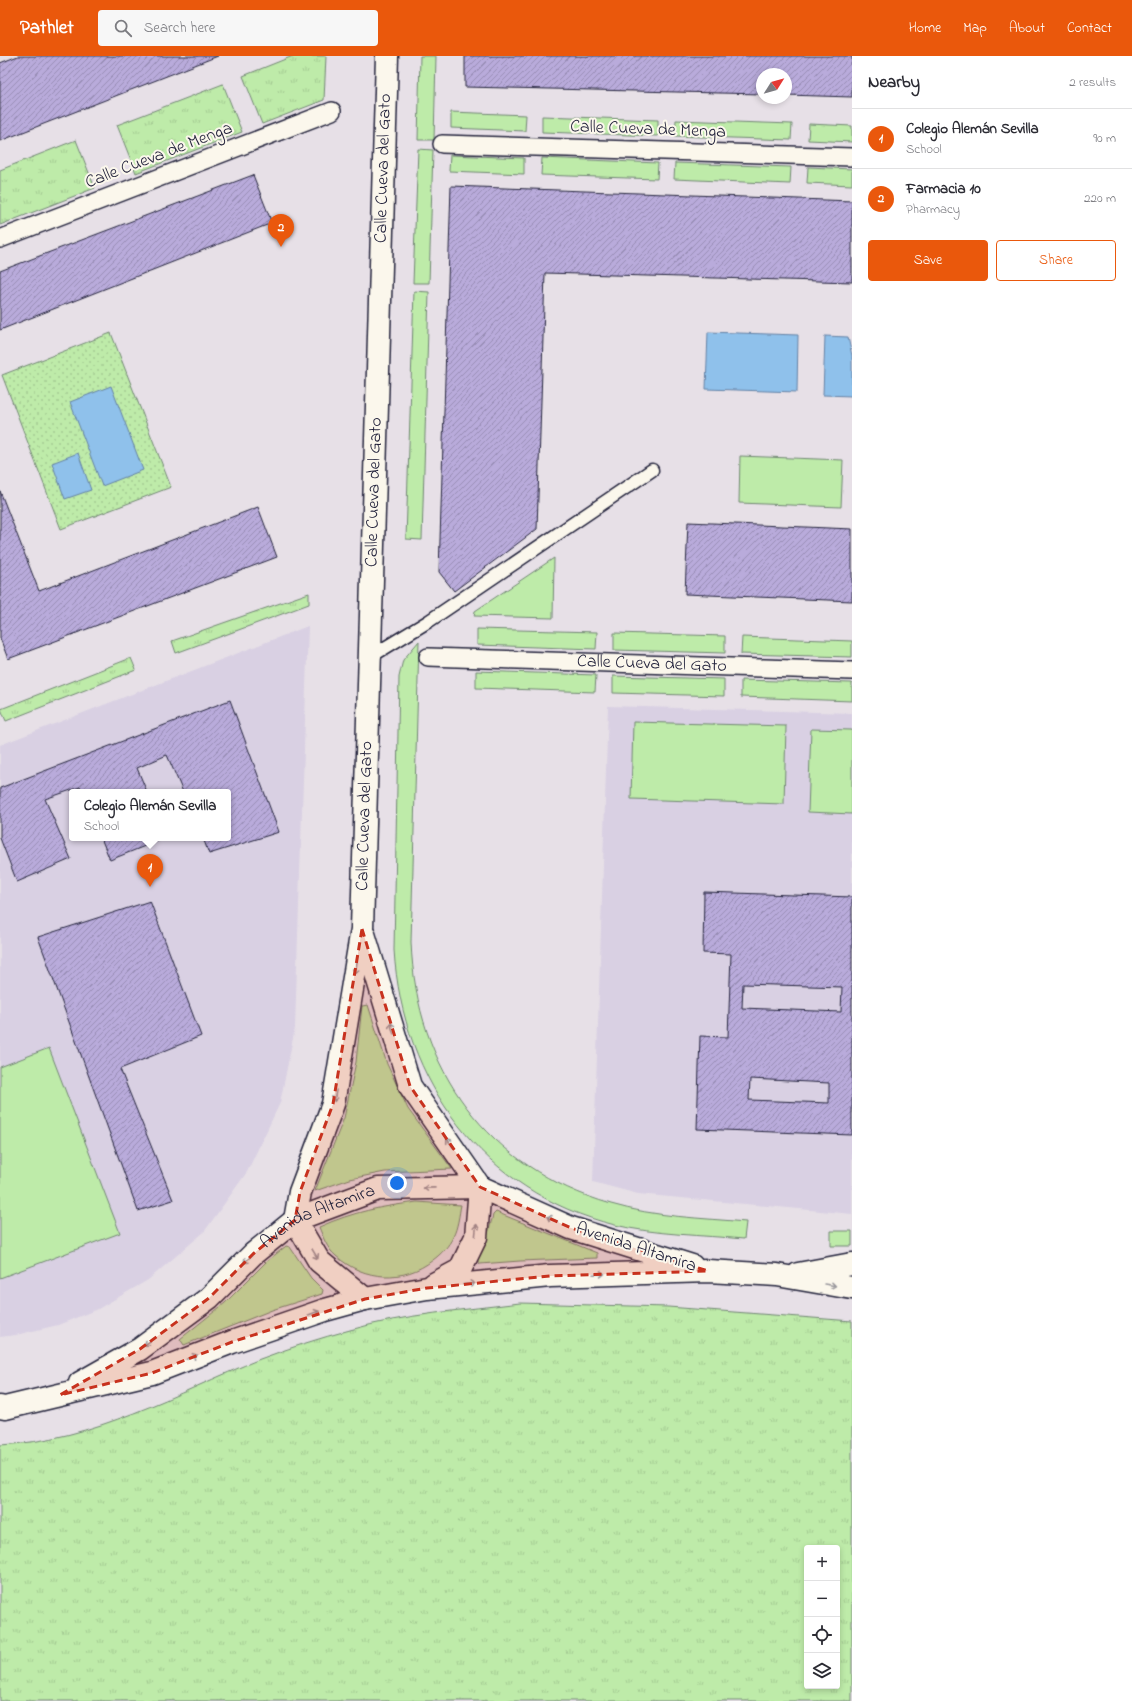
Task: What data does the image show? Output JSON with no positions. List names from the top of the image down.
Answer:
{
  "streets": {
    "street": ["Calle Cueva de Menga", "Calle Cueva del Gato", "Avenida Altamira"]
  },
  "north": "top right",
  "page": {
    "header": "Pathlet",
    "search": "Search here",
    "nav": [
      "Home",
      "Map",
      "About",
      "Contact"
    ],
    "heading": ["Nearby", "2 results"],
    "list": [
      {
        "mark": "1",
        "name": "Colegio Alemán Sevilla",
        "note": "School",
        "value": "90 m"
      },
      {
        "mark": "2",
        "name": "Farmacia 10",
        "note": "Pharmacy",
        "value": "220 m"
      }
    ],
    "pins": ["2", "1"],
    "buttons": ["Save", "Share"],
    "popup": ["Colegio Alemán Sevilla", "School"],
    "map_buttons": ["+", "−"]
  }
}
